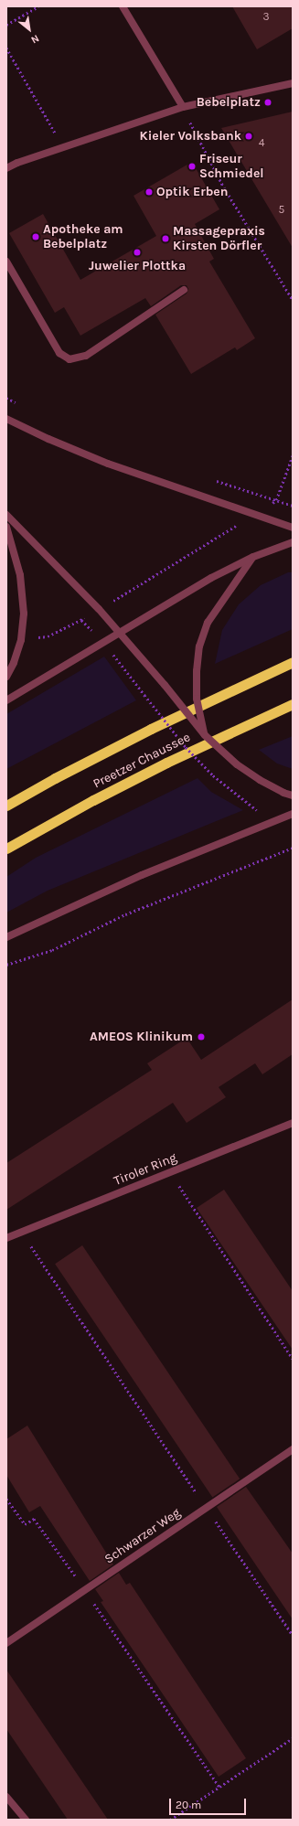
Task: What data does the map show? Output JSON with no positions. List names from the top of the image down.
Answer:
{
  "streets": {
    "highway": ["Preetzer Chaussee"],
    "street": ["Tiroler Ring", "Schwarzer Weg"]
  },
  "places": [
    "Bebelplatz",
    "Kieler Volksbank",
    "Friseur Schmiedel",
    "Optik Erben",
    "Apotheke am Bebelplatz",
    "Massagepraxis Kirsten Dörfler",
    "Juwelier Plottka",
    "AMEOS Klinikum"
  ],
  "house_numbers": ["3", "4", "5"],
  "scale_bar": "20 m",
  "north": "bottom right"
}
